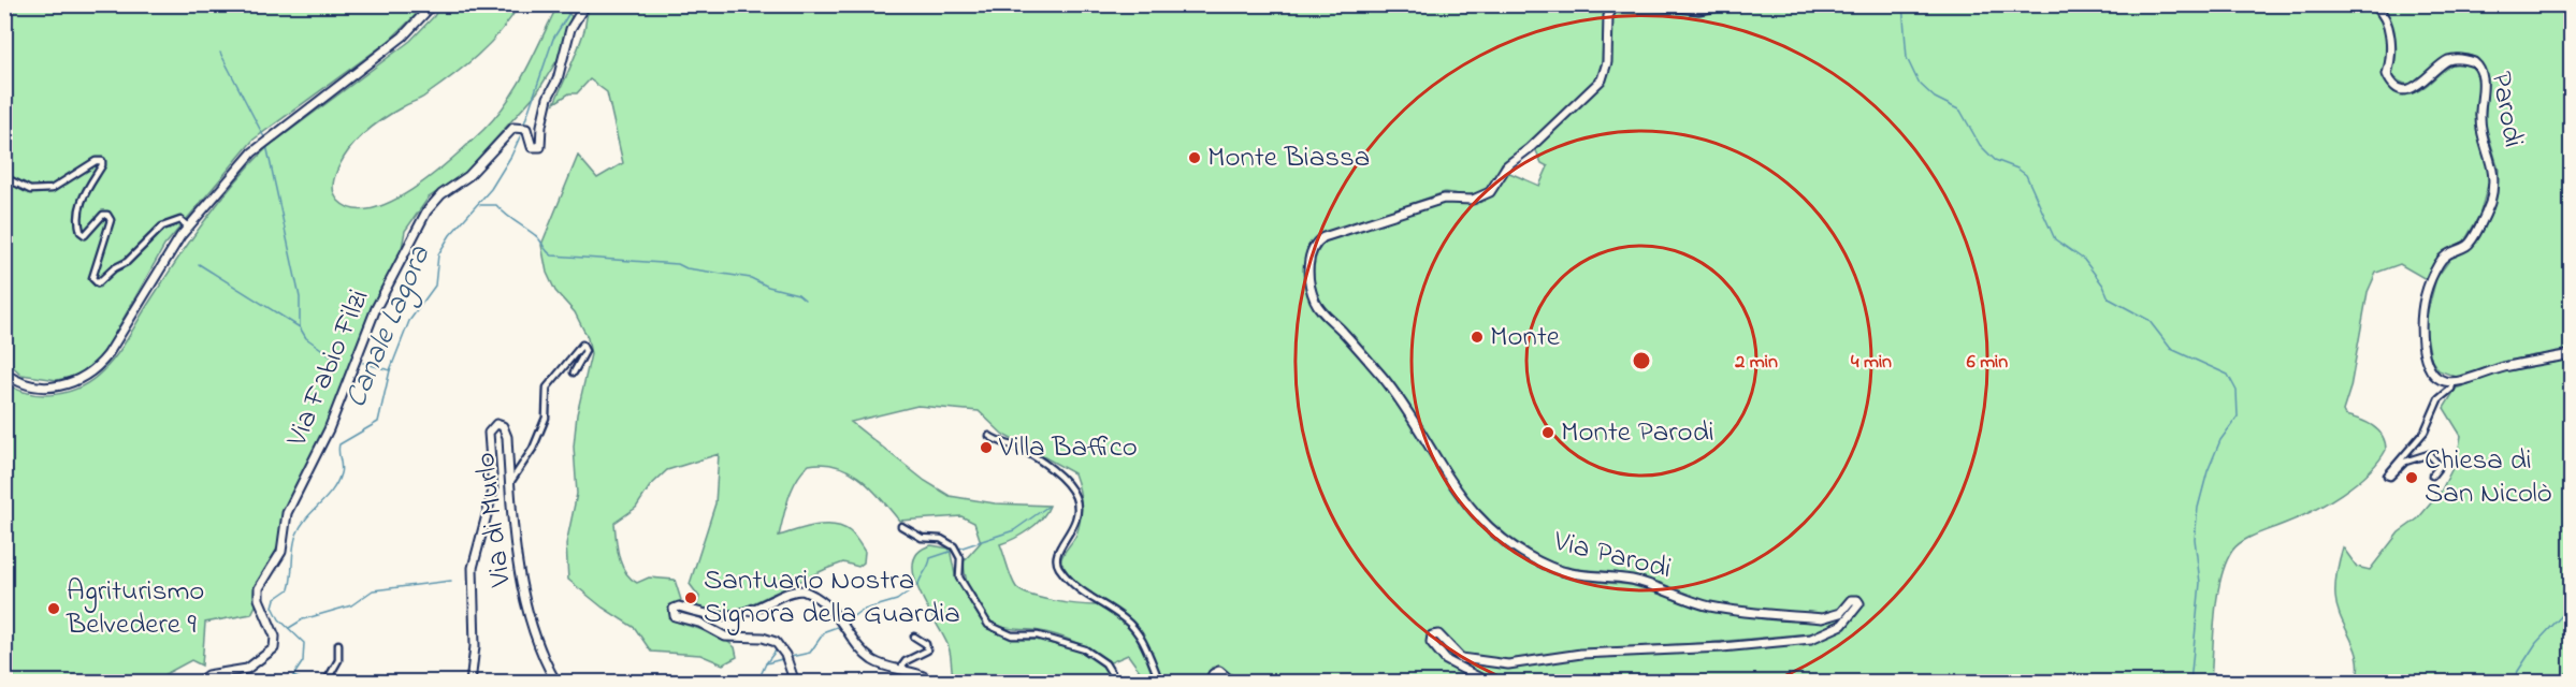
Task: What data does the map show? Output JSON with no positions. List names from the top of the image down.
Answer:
{
  "streets": {
    "street": [
      "Parodi",
      "Via Fabio Filzi",
      "Via di Murlo",
      "Via Parodi"
    ]
  },
  "water": ["Canale Lagora"],
  "places": [
    "Monte Biassa",
    "Monte",
    "Monte Parodi",
    "Villa Baffico",
    "Chiesa di San Nicolò",
    "Santuario Nostra Signora della Guardia",
    "Agriturismo Belvedere 9"
  ],
  "rings": ["2 min", "4 min", "6 min"]
}
